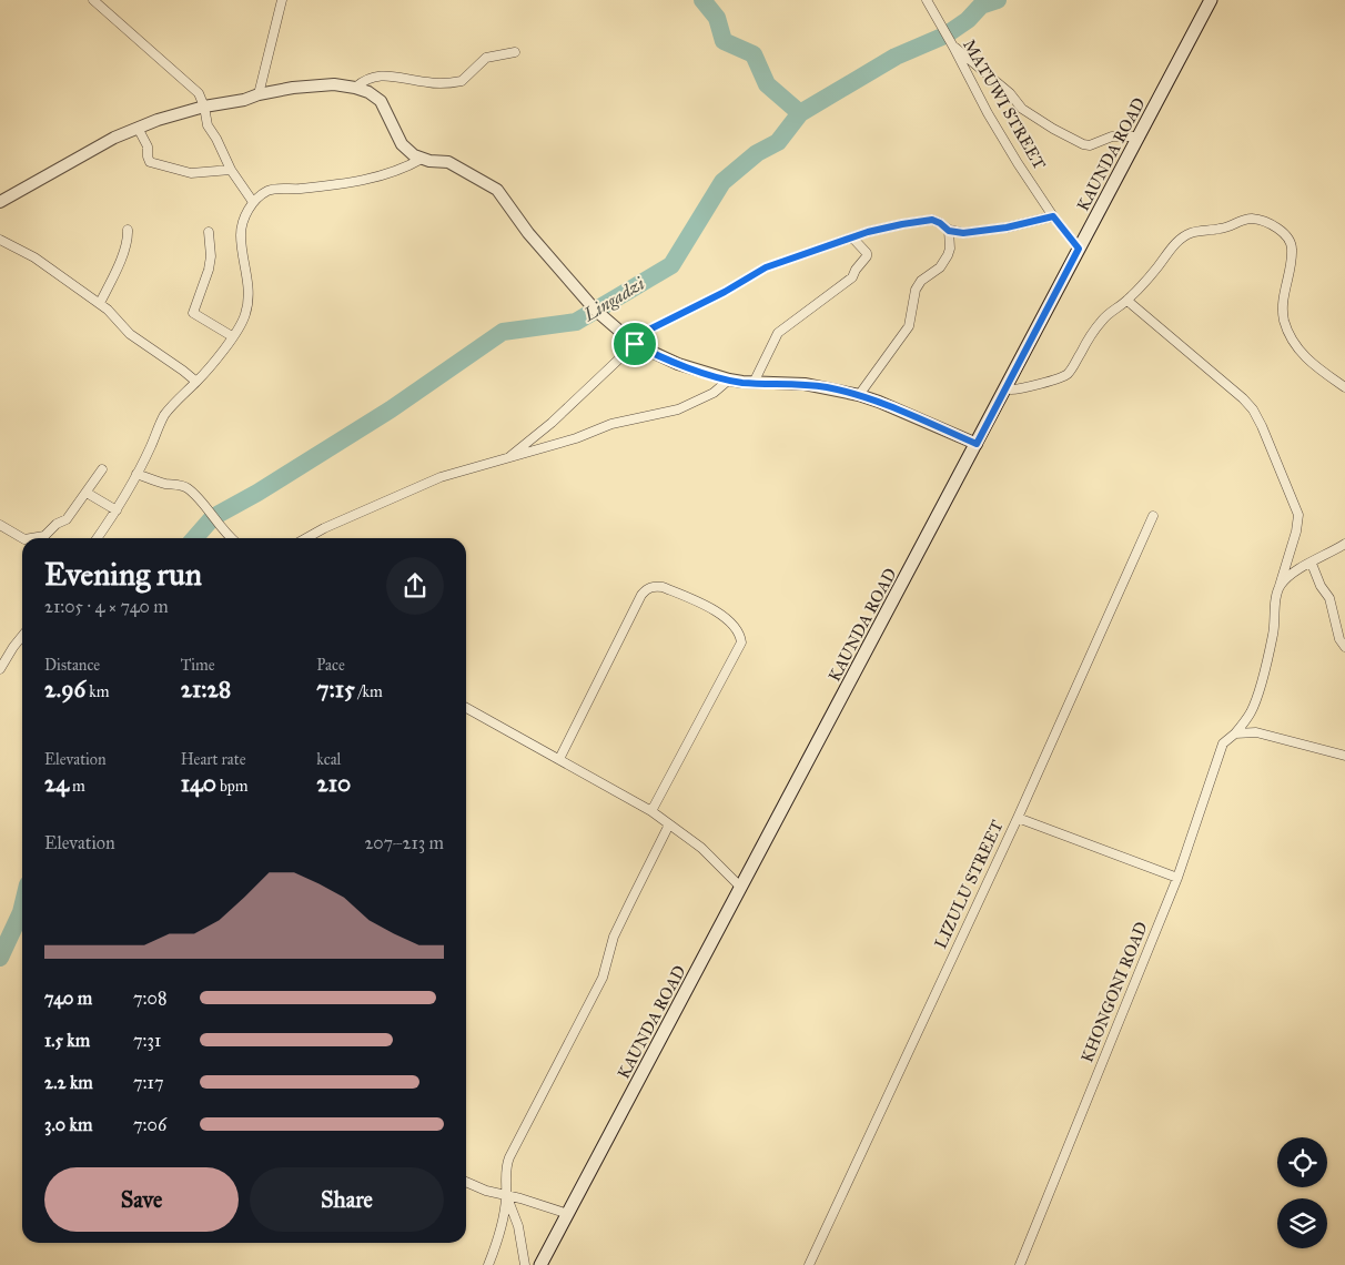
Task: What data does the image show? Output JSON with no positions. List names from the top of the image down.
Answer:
{
  "streets": {
    "main road": ["KAUNDA ROAD"],
    "street": ["MATUWI STREET", "LIZULU STREET", "KHONGONI ROAD"]
  },
  "crossings": [
    ["MATUWI STREET", "KAUNDA ROAD"]
  ],
  "water": ["Lingadzi"],
  "page": {
    "heading": ["Evening run", "21:05 · 4 × 740 m"],
    "stats": [
      ["Distance", "2.96 km"],
      ["Time", "21:28"],
      ["Pace", "7:15 /km"],
      ["Elevation", "24 m"],
      ["Heart rate", "140 bpm"],
      ["kcal", "210"]
    ],
    "chart": ["Elevation", "207–213 m"],
    "list": [
      {
        "name": "740 m",
        "note": "7:08"
      },
      {
        "name": "1.5 km",
        "note": "7:31"
      },
      {
        "name": "2.2 km",
        "note": "7:17"
      },
      {
        "name": "3.0 km",
        "note": "7:06"
      }
    ],
    "buttons": ["Save", "Share"]
  }
}
